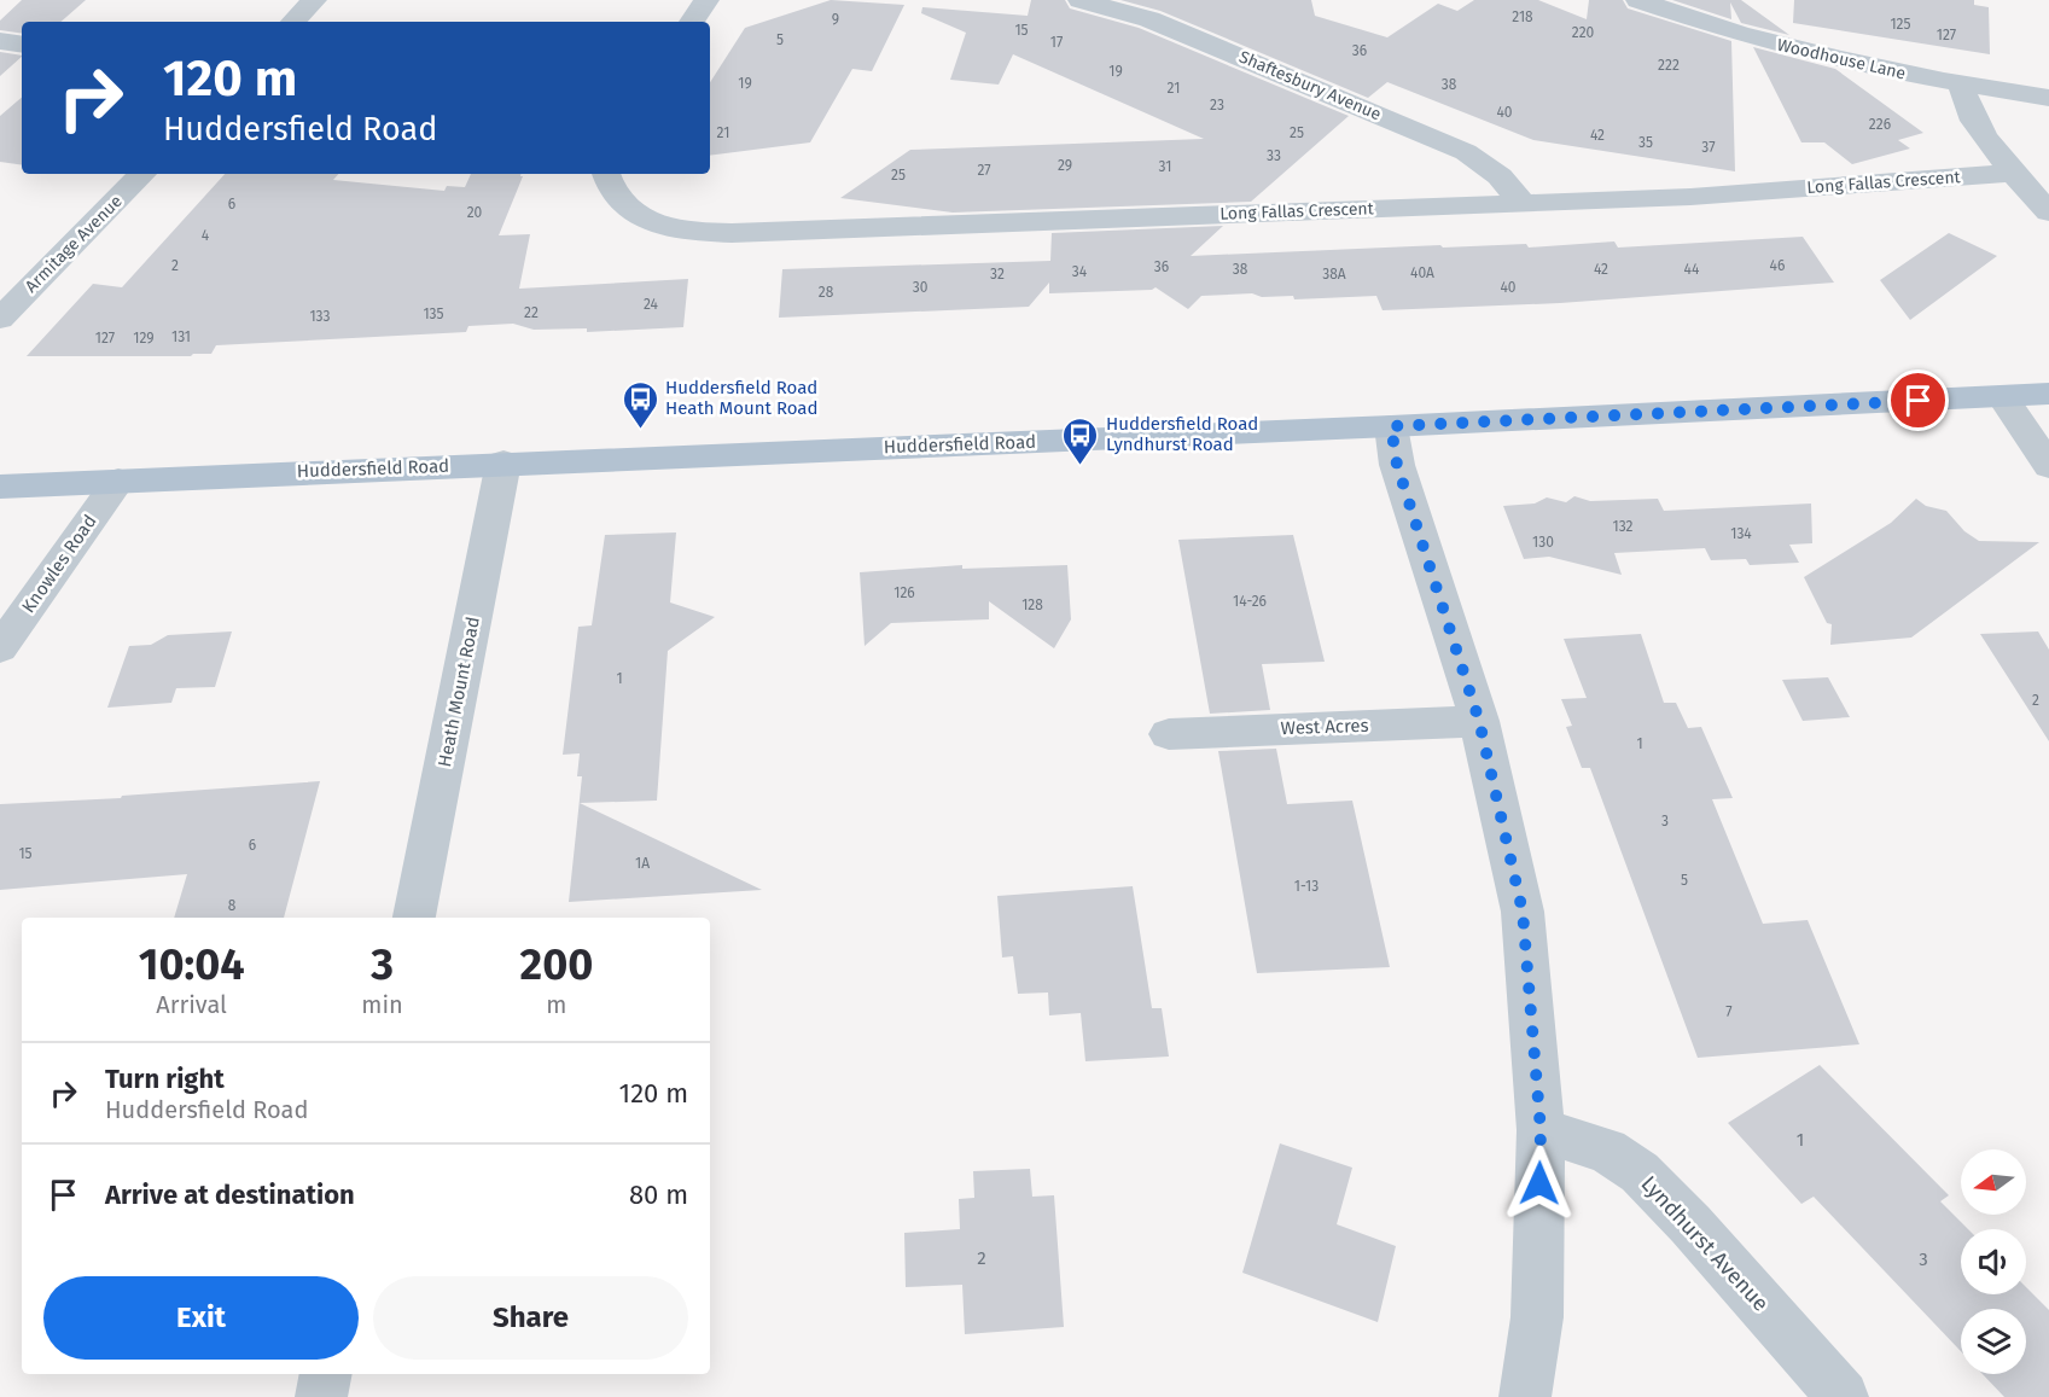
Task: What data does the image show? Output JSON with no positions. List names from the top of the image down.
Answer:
{
  "streets": {
    "main road": ["Huddersfield Road"],
    "street": [
      "Woodhouse Lane",
      "Shaftesbury Avenue",
      "Long Fallas Crescent",
      "Armitage Avenue",
      "Knowles Road",
      "Heath Mount Road",
      "West Acres",
      "Lyndhurst Avenue"
    ]
  },
  "crossings": [
    ["Shaftesbury Avenue", "Long Fallas Crescent"],
    ["Huddersfield Road", "Knowles Road"],
    ["Huddersfield Road", "Heath Mount Road"]
  ],
  "places": {
    "bus stop": ["Huddersfield Road Heath Mount Road", "Huddersfield Road Lyndhurst Road"]
  },
  "house_numbers": [
    "218",
    "9",
    "125",
    "15",
    "220",
    "127",
    "5",
    "17",
    "36",
    "222",
    "19",
    "19",
    "38",
    "21",
    "23",
    "40",
    "226",
    "21",
    "25",
    "42",
    "35",
    "37",
    "33",
    "29",
    "31",
    "27",
    "25",
    "6",
    "20",
    "4",
    "2",
    "46",
    "36",
    "38",
    "42",
    "44",
    "34",
    "40A",
    "32",
    "38A",
    "30",
    "40",
    "28",
    "24",
    "22",
    "135",
    "133",
    "131",
    "127",
    "129",
    "132",
    "134",
    "130",
    "126",
    "14-26",
    "128",
    "1",
    "2",
    "1",
    "3",
    "6",
    "15",
    "1A",
    "5",
    "1-13",
    "8",
    "7",
    "1",
    "2",
    "3"
  ],
  "north": "left",
  "page": {
    "turn": ["120 m", "Huddersfield Road"],
    "eta": [
      "10:04",
      "Arrival",
      "3",
      "min",
      "200",
      "m"
    ],
    "list": [
      {
        "name": "Turn right",
        "note": "Huddersfield Road",
        "value": "120 m"
      },
      {
        "name": "Arrive at destination",
        "value": "80 m"
      }
    ],
    "buttons": ["Exit", "Share"]
  }
}
